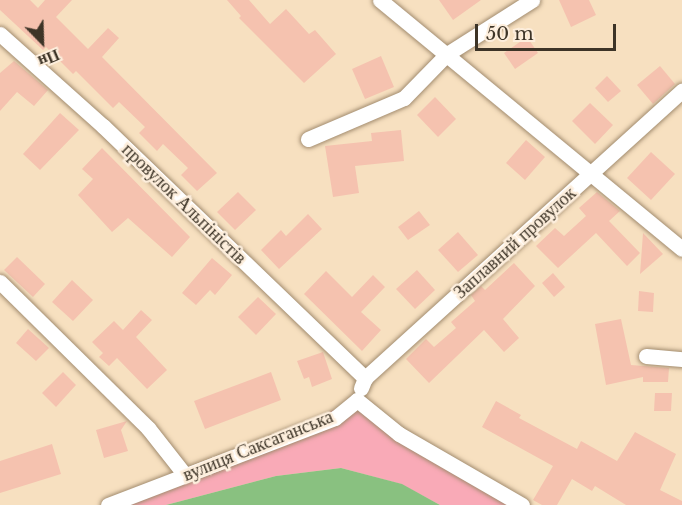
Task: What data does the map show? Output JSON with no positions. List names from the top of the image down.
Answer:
{
  "streets": {
    "street": ["провулок Альпіністів", "Заплавний провулок", "вулиця Саксаганська"]
  },
  "crossings": [
    ["провулок Альпіністів", "Заплавний провулок"],
    ["Заплавний провулок", "вулиця Саксаганська"]
  ],
  "scale_bar": "50 m",
  "north": "bottom right"
}
